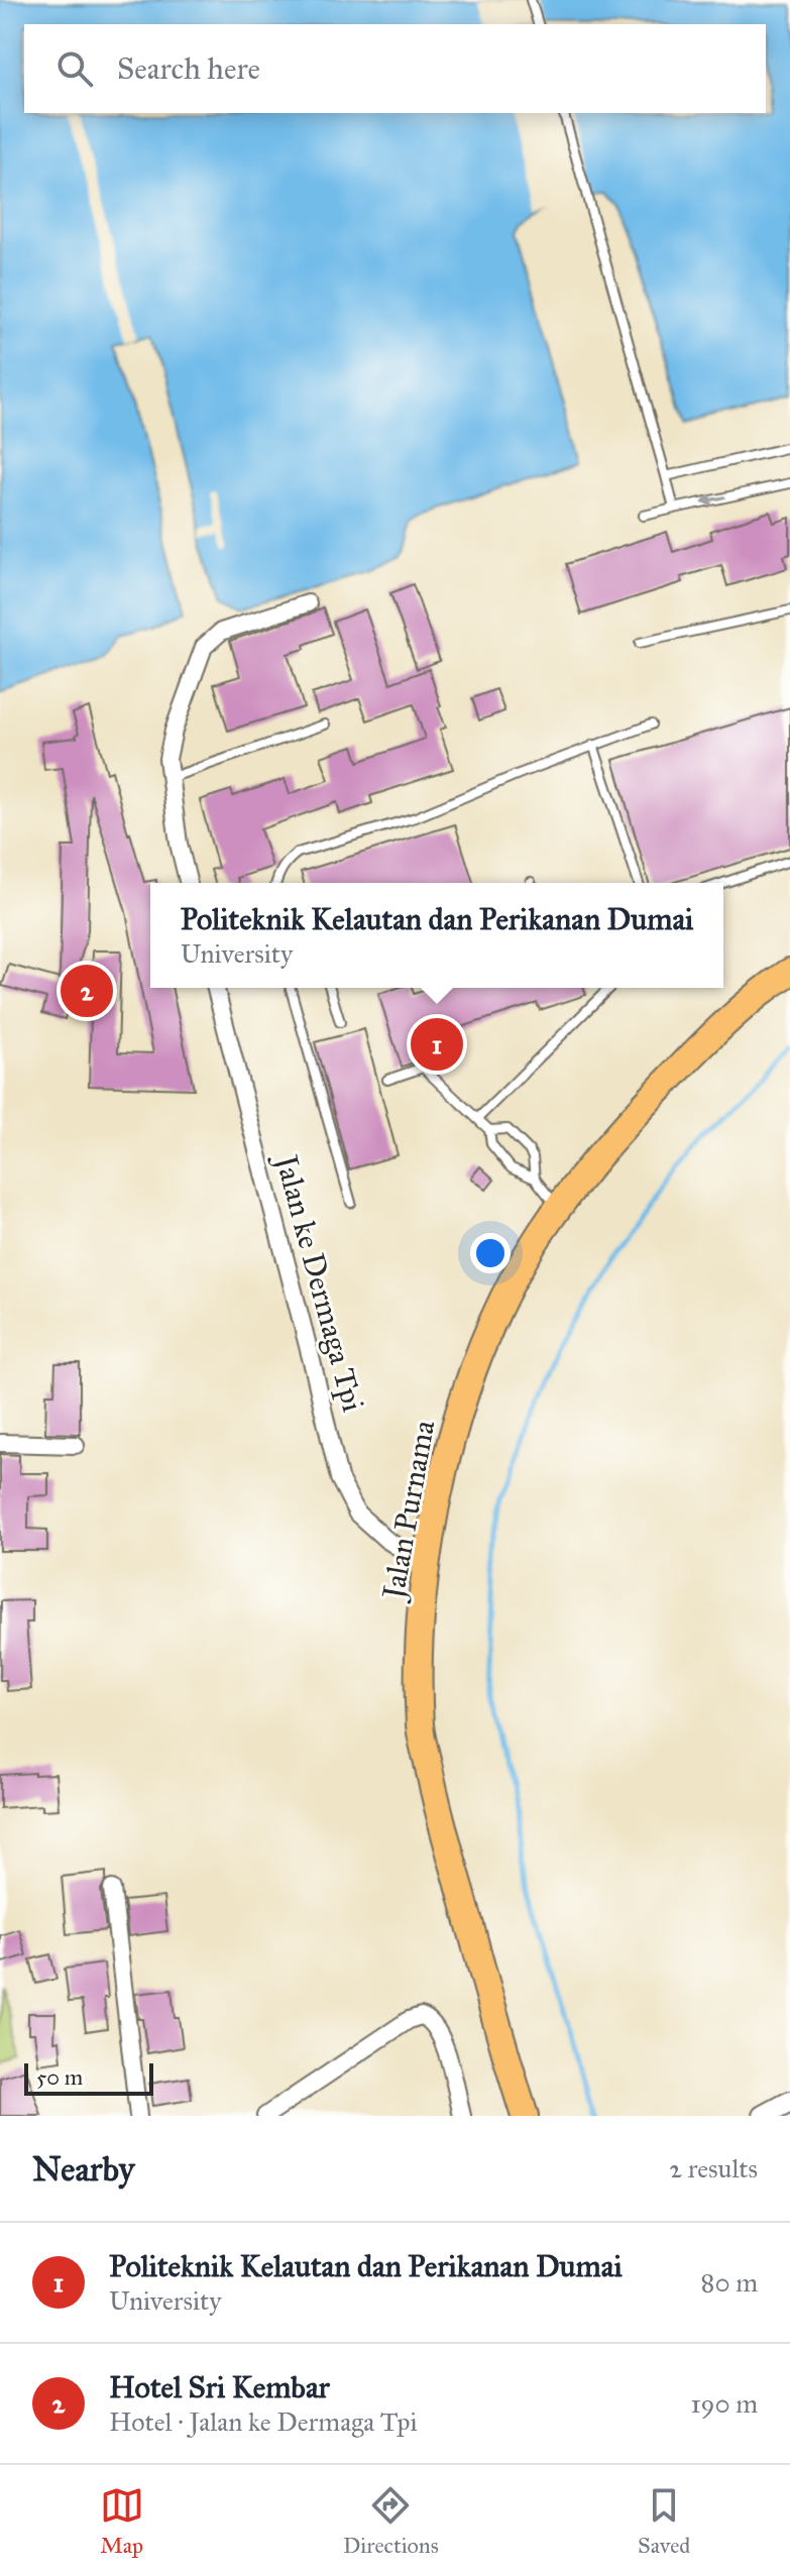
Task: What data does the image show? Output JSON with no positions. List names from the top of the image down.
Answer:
{
  "streets": {
    "main road": ["Jalan Purnama"],
    "street": ["Jalan ke Dermaga Tpi"]
  },
  "crossings": [
    ["Jalan ke Dermaga Tpi", "Jalan Purnama"]
  ],
  "scale_bar": "50 m",
  "page": {
    "search": "Search here",
    "popup": ["Politeknik Kelautan dan Perikanan Dumai", "University"],
    "pins": ["2", "1"],
    "scale": "50 m",
    "heading": ["Nearby", "2 results"],
    "list": [
      {
        "mark": "1",
        "name": "Politeknik Kelautan dan Perikanan Dumai",
        "note": "University",
        "value": "80 m"
      },
      {
        "mark": "2",
        "name": "Hotel Sri Kembar",
        "note": "Hotel · Jalan ke Dermaga Tpi",
        "value": "190 m"
      }
    ],
    "nav": ["Map", "Directions", "Saved"]
  }
}
